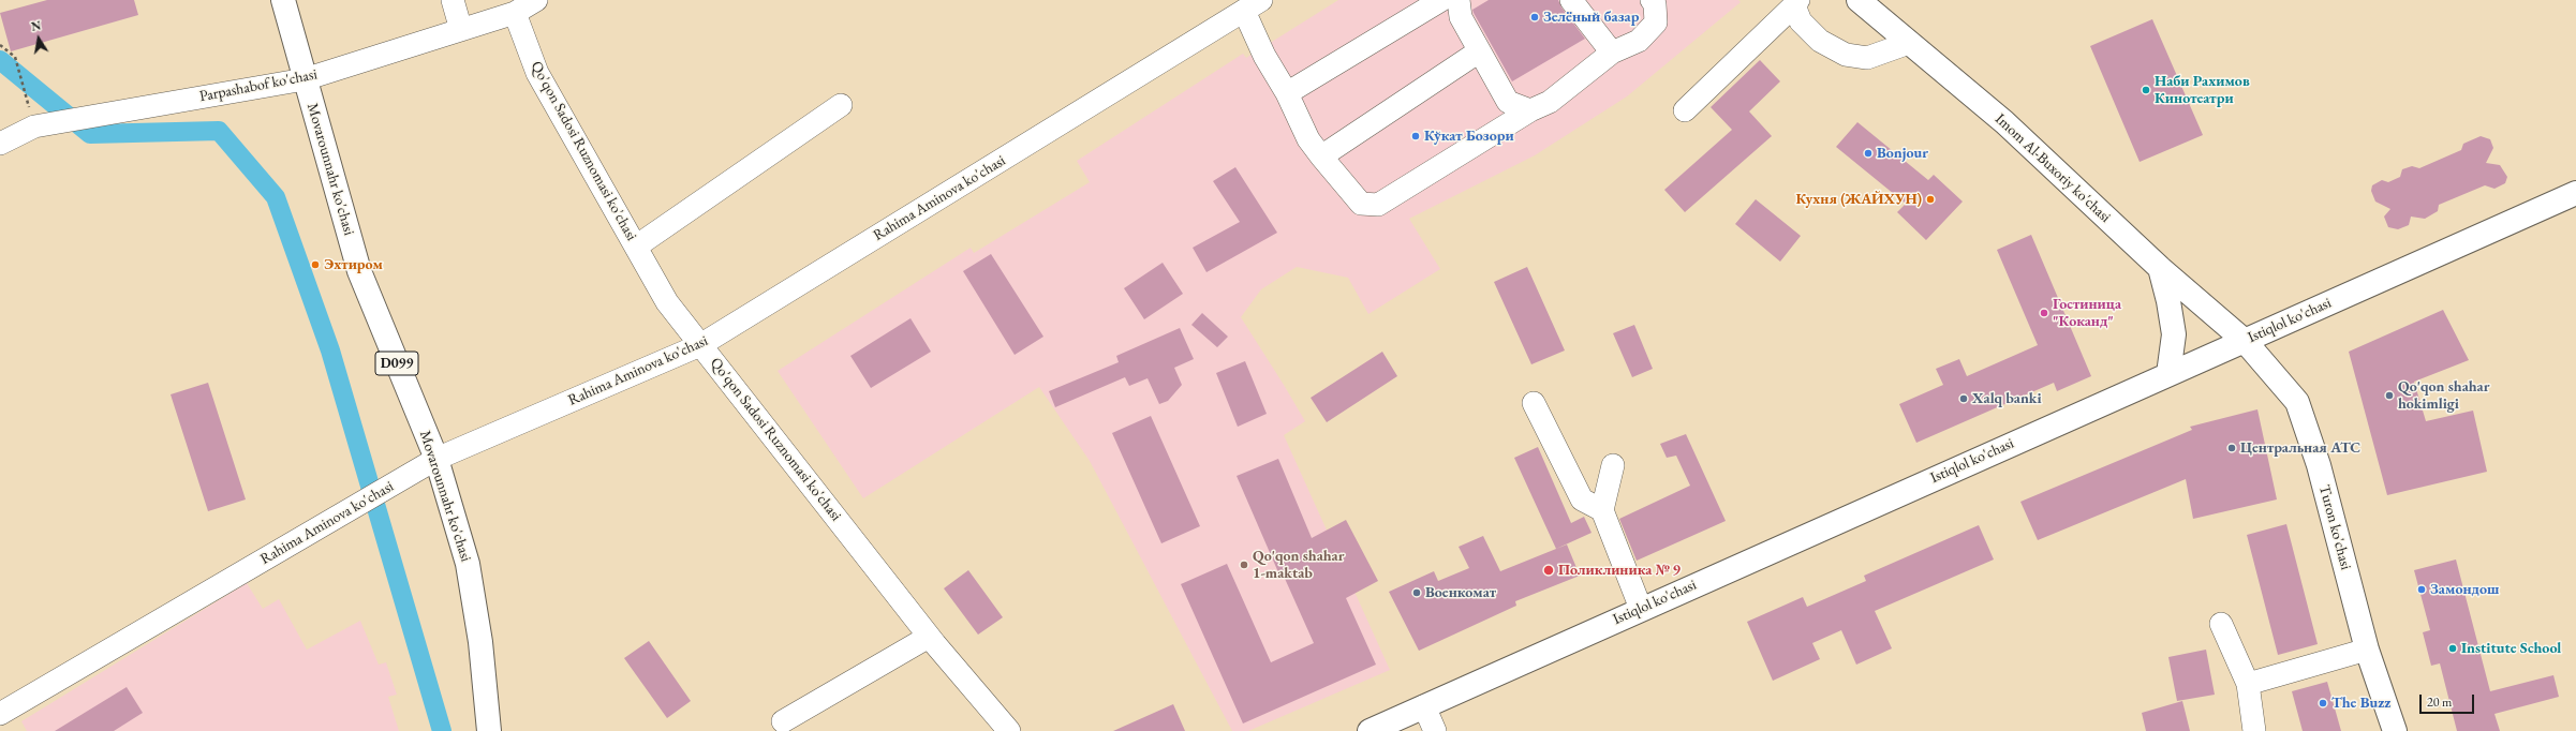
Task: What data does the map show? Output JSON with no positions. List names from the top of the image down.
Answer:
{
  "streets": {
    "main road": [
      "Imom Al-Buxoriy ko'chasi",
      "Movarounnahr ko'chasi",
      "Istiqlol ko'chasi",
      "D099",
      "Turon ko'chasi"
    ],
    "street": ["Parpashabof ko'chasi", "Qo'qon Sadosi Ruznomasi ko'chasi", "Rahima Aminova ko'chasi"]
  },
  "crossings": [
    ["Parpashabof ko'chasi", "Qo'qon Sadosi Ruznomasi ko'chasi"],
    ["Parpashabof ko'chasi", "Movarounnahr ko'chasi"],
    ["Qo'qon Sadosi Ruznomasi ko'chasi", "Rahima Aminova ko'chasi"],
    ["Imom Al-Buxoriy ko'chasi", "Istiqlol ko'chasi"],
    ["Imom Al-Buxoriy ko'chasi", "Turon ko'chasi"],
    ["Movarounnahr ko'chasi", "Rahima Aminova ko'chasi"],
    ["Istiqlol ko'chasi", "Turon ko'chasi"]
  ],
  "places": [
    "Зелёный базар",
    "Наби Рахимов Кинотеатри",
    "Кўкат Бозори",
    "Bonjour",
    "Кухня (ЖАЙХУН)",
    "Эхтиром",
    "Гостиница \"Коканд\"",
    "Qo'qon shahar hokimligi",
    "Xalq banki",
    "Центральная АТС",
    "Qo'qon shahar 1-maktab",
    "Поликлиника № 9",
    "Замондош",
    "Военкомат",
    "Institute School",
    "The Buzz"
  ],
  "scale_bar": "20 m",
  "north": "top"
}
